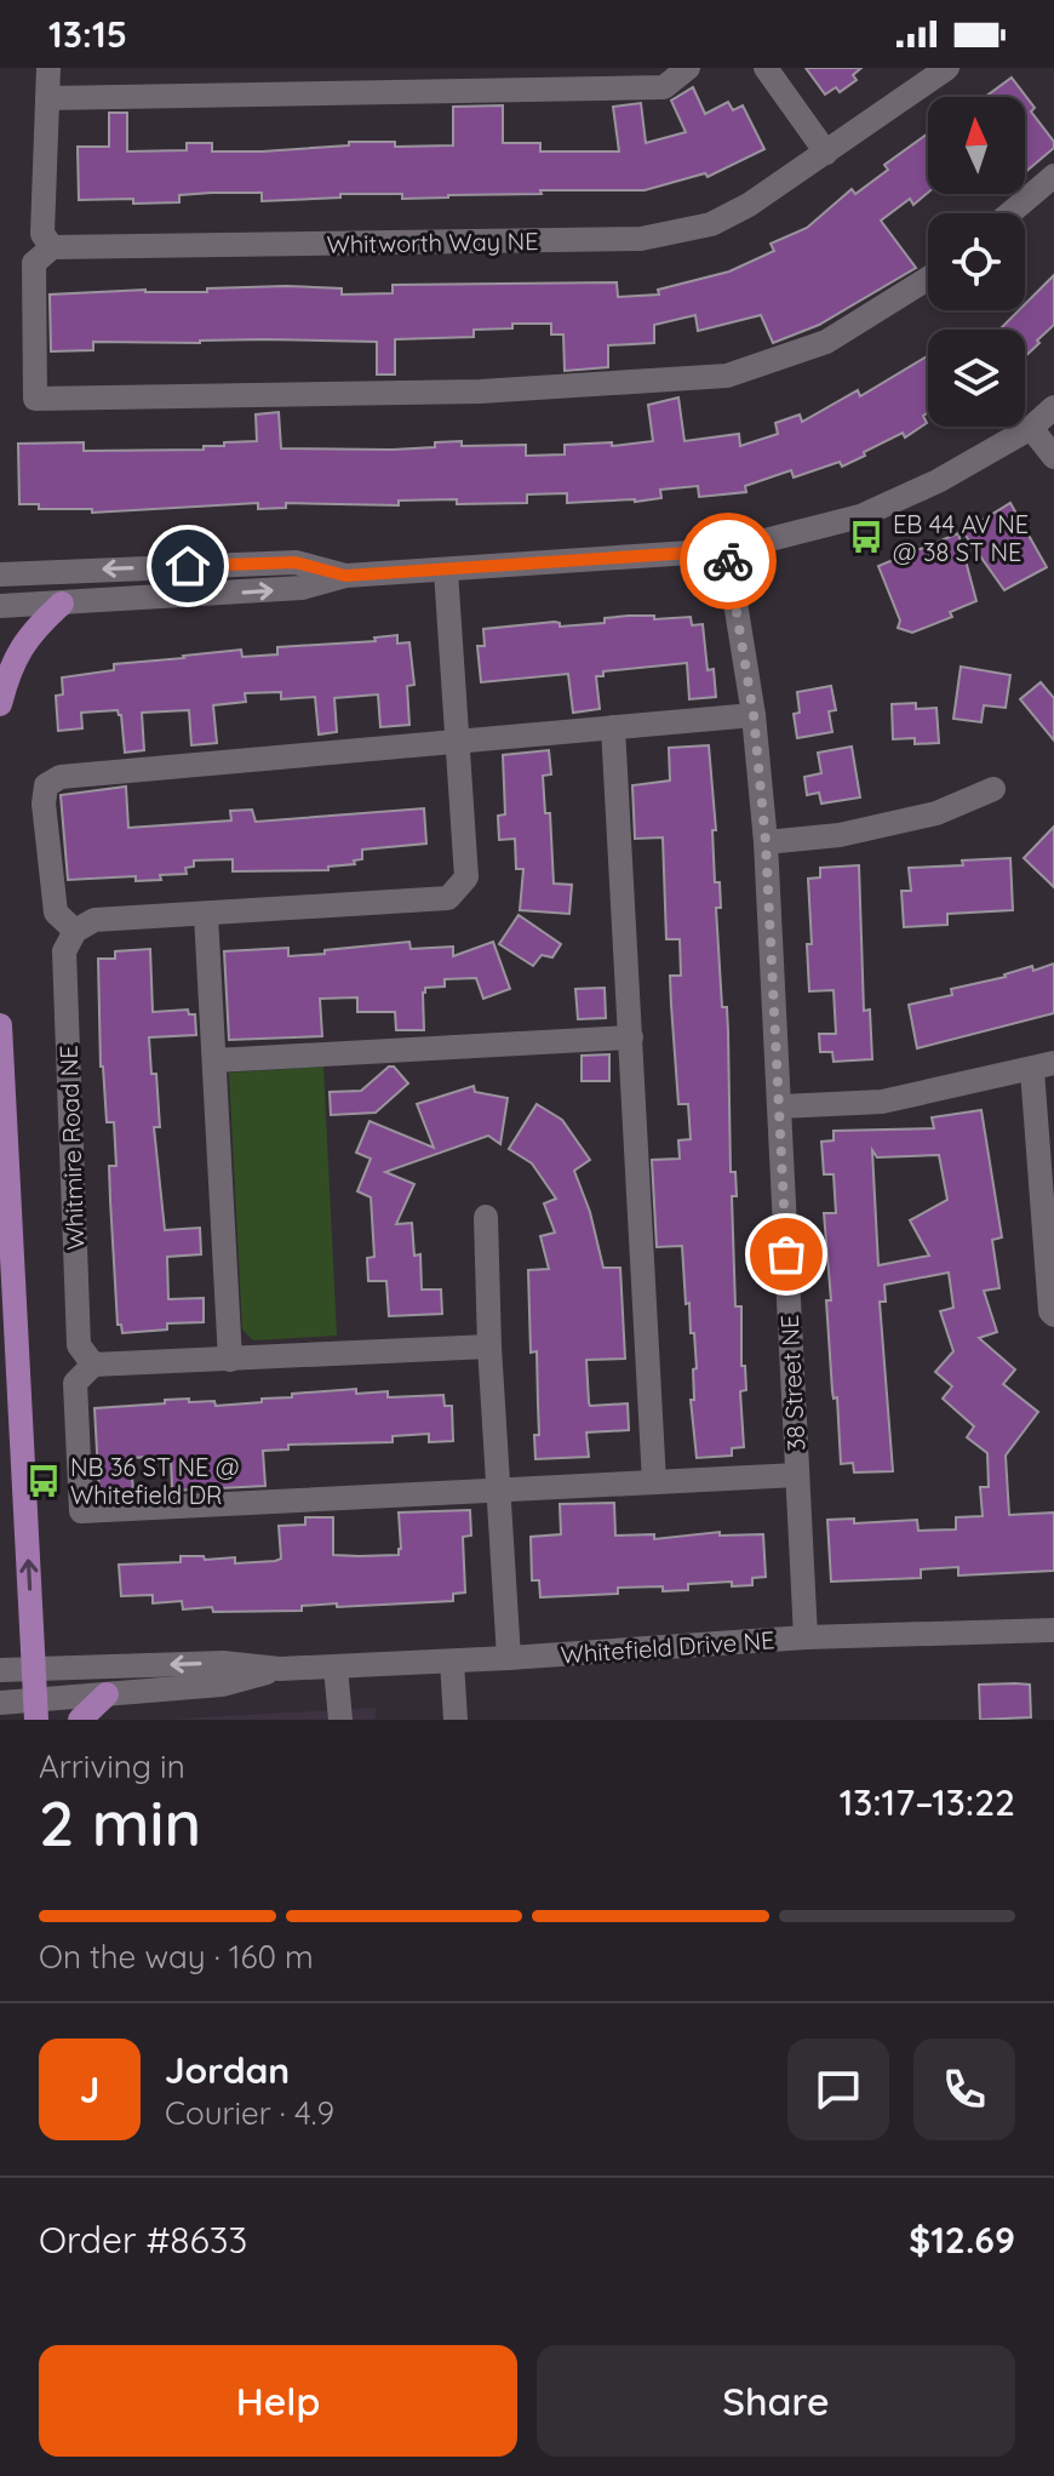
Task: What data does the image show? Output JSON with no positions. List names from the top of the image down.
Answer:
{
  "streets": {
    "street": [
      "Whitworth Way NE",
      "Whitmire Road NE",
      "38 Street NE",
      "Whitefield Drive NE"
    ]
  },
  "crossings": [
    ["38 Street NE", "Whitefield Drive NE"]
  ],
  "places": {
    "bus stop": ["EB 44 AV NE @ 38 ST NE", "NB 36 ST NE @ Whitefield DR"]
  },
  "north": "top",
  "page": {
    "status": "13:15",
    "heading": ["2 min", "Arriving in", "13:17–13:22"],
    "panel": [
      "Jordan",
      "Courier · 4.9",
      "Order #8633",
      "$12.69"
    ],
    "bar": "On the way · 160 m",
    "round": "J",
    "buttons": ["Help", "Share"]
  }
}
